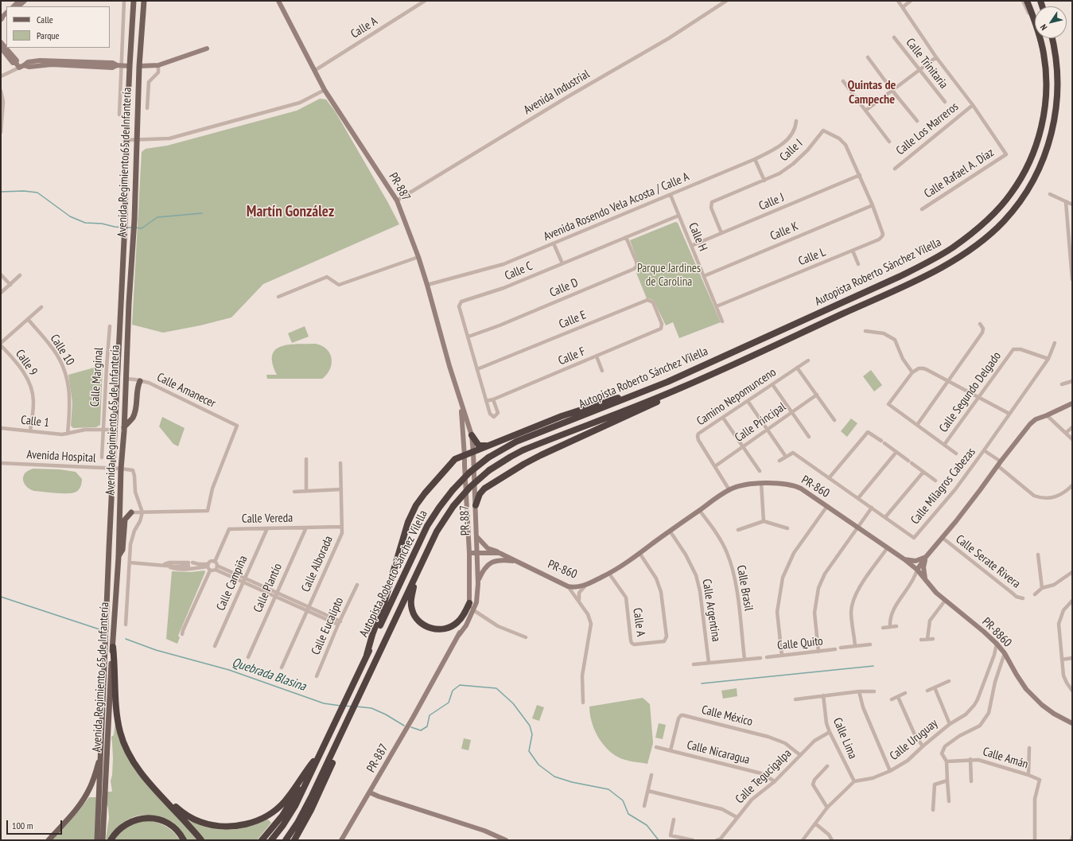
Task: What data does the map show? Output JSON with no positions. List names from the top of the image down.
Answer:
{
  "streets": {
    "highway": ["Autopista Roberto Sánchez Vilella"],
    "main road": ["Avenida Regimiento 65 de Infantería"],
    "street": [
      "Calle A",
      "Calle Trinitaria",
      "Avenida Industrial",
      "Calle Los Marreros",
      "Calle I",
      "Calle Rafael A. Díaz",
      "PR-887",
      "Calle J",
      "Avenida Rosendo Vela Acosta / Calle A",
      "Calle K",
      "Calle H",
      "Calle L",
      "Calle C",
      "Calle D",
      "Calle E",
      "Calle 10",
      "Calle F",
      "Calle 9",
      "Calle Marginal",
      "Calle Amanecer",
      "Calle Segundo Delgado",
      "Camino Nepomunceno",
      "Calle 1",
      "Calle Principal",
      "Avenida Hospital",
      "Calle Milagros Cabezas",
      "PR-860",
      "Calle Vereda",
      "Calle Serate Rivera",
      "Calle Alborada",
      "Calle Campiña",
      "Calle Plantío",
      "Calle Brasil",
      "Calle Argentina",
      "Calle Eucalipto",
      "PR-8860",
      "Calle Quito",
      "Calle México",
      "Calle Lima",
      "Calle Uruguay",
      "Calle Nicaragua",
      "Calle Amán",
      "Calle Tegucigalpa"
    ]
  },
  "crossings": [
    ["Calle A", "PR-887"],
    ["Calle A", "PR-860"],
    ["Avenida Industrial", "PR-887"],
    ["Calle Los Marreros", "Calle Rafael A. Díaz"],
    ["Calle I", "Calle J"],
    ["Calle I", "Calle K"],
    ["Calle I", "Calle L"],
    ["Avenida Regimiento 65 de Infantería", "Calle Amanecer"],
    ["Avenida Regimiento 65 de Infantería", "Calle 1"],
    ["Avenida Regimiento 65 de Infantería", "Avenida Hospital"],
    ["PR-887", "Avenida Rosendo Vela Acosta / Calle A"],
    ["PR-887", "PR-860"],
    ["Calle J", "Calle H"],
    ["Avenida Rosendo Vela Acosta / Calle A", "Calle H"],
    ["Calle K", "Calle H"],
    ["Calle K", "Calle L"],
    ["Calle H", "Calle L"],
    ["Calle H", "Calle C"],
    ["Calle C", "Calle D"],
    ["Calle C", "Calle E"],
    ["Calle C", "Calle F"],
    ["Calle E", "Calle F"],
    ["Calle 10", "Calle 1"],
    ["Calle 9", "Calle 1"],
    ["Calle Marginal", "Calle 1"],
    ["Calle Segundo Delgado", "Calle Milagros Cabezas"],
    ["Camino Nepomunceno", "Calle Principal"],
    ["Camino Nepomunceno", "PR-860"],
    ["PR-860", "Calle Brasil"],
    ["PR-860", "Calle Argentina"],
    ["PR-860", "PR-8860"],
    ["Calle Vereda", "Calle Alborada"],
    ["Calle Vereda", "Calle Campiña"],
    ["Calle Vereda", "Calle Plantío"],
    ["PR-8860", "Calle Uruguay"],
    ["Calle México", "Calle Nicaragua"],
    ["Calle México", "Calle Tegucigalpa"],
    ["Calle Lima", "Calle Uruguay"],
    ["Calle Lima", "Calle Tegucigalpa"],
    ["Calle Nicaragua", "Calle Tegucigalpa"]
  ],
  "districts": ["Quintas de Campeche", "Martín González"],
  "water": ["Quebrada Blasina"],
  "parks": ["Parque Jardines de Carolina"],
  "legend": ["Calle", "Parque"],
  "scale_bar": "100 m",
  "north": "bottom left"
}
